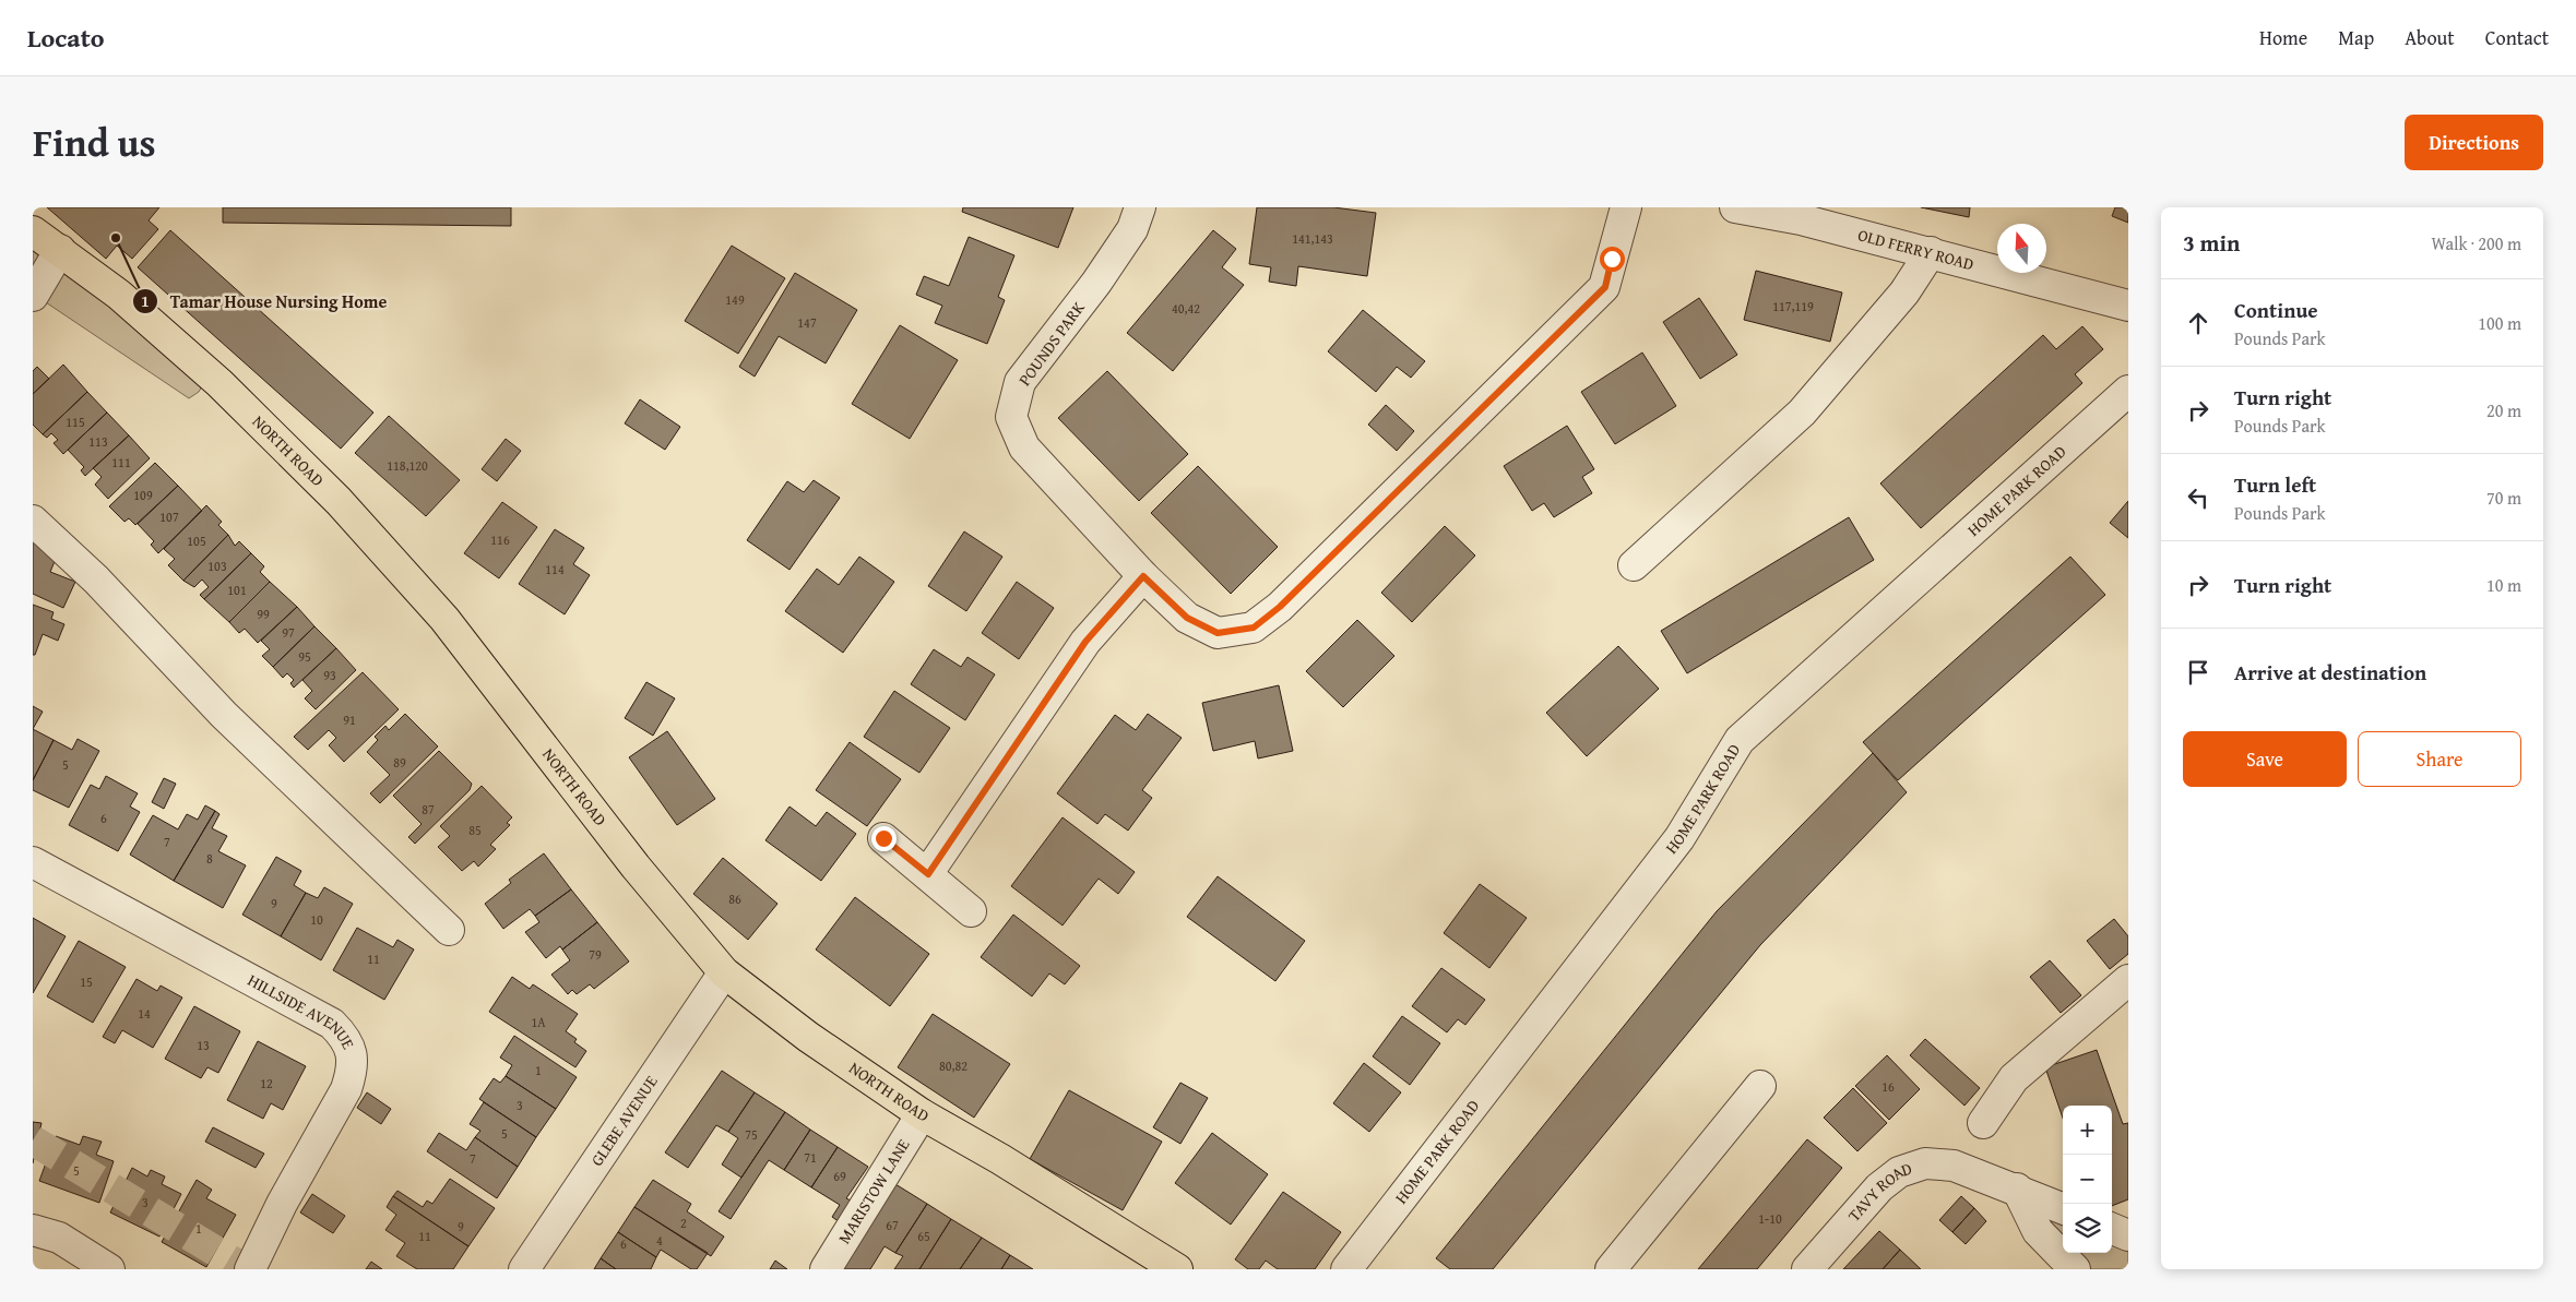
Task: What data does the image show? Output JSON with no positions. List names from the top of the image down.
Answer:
{
  "streets": {
    "main road": ["NORTH ROAD"],
    "street": [
      "OLD FERRY ROAD",
      "POUNDS PARK",
      "HOME PARK ROAD",
      "HILLSIDE AVENUE",
      "GLEBE AVENUE",
      "MARISTOW LANE",
      "TAVY ROAD"
    ]
  },
  "crossings": [
    ["NORTH ROAD", "GLEBE AVENUE"],
    ["NORTH ROAD", "MARISTOW LANE"]
  ],
  "places": ["Tamar House Nursing Home"],
  "house_numbers": [
    "141,143",
    "149",
    "117,119",
    "40,42",
    "147",
    "115",
    "113",
    "111",
    "118,120",
    "109",
    "107",
    "116",
    "105",
    "103",
    "114",
    "101",
    "99",
    "97",
    "95",
    "93",
    "91",
    "89",
    "5",
    "87",
    "6",
    "85",
    "7",
    "8",
    "86",
    "9",
    "10",
    "79",
    "11",
    "15",
    "14",
    "1A",
    "13",
    "80,82",
    "1",
    "12",
    "16",
    "3",
    "5",
    "75",
    "71",
    "7",
    "5",
    "69",
    "3",
    "1-10",
    "2",
    "67",
    "9",
    "1",
    "11",
    "65",
    "4",
    "6"
  ],
  "north": "top",
  "page": {
    "header": "Locato",
    "nav": [
      "Home",
      "Map",
      "About",
      "Contact"
    ],
    "title": "Find us",
    "buttons": [
      "Directions",
      ["Save", "Share"]
    ],
    "heading": ["3 min", "Walk · 200 m"],
    "list": [
      ["Continue", "Pounds Park", "100 m"],
      ["Turn right", "Pounds Park", "20 m"],
      ["Turn left", "Pounds Park", "70 m"],
      ["Turn right", "10 m"],
      "Arrive at destination"
    ],
    "map_buttons": ["+", "−"]
  }
}
